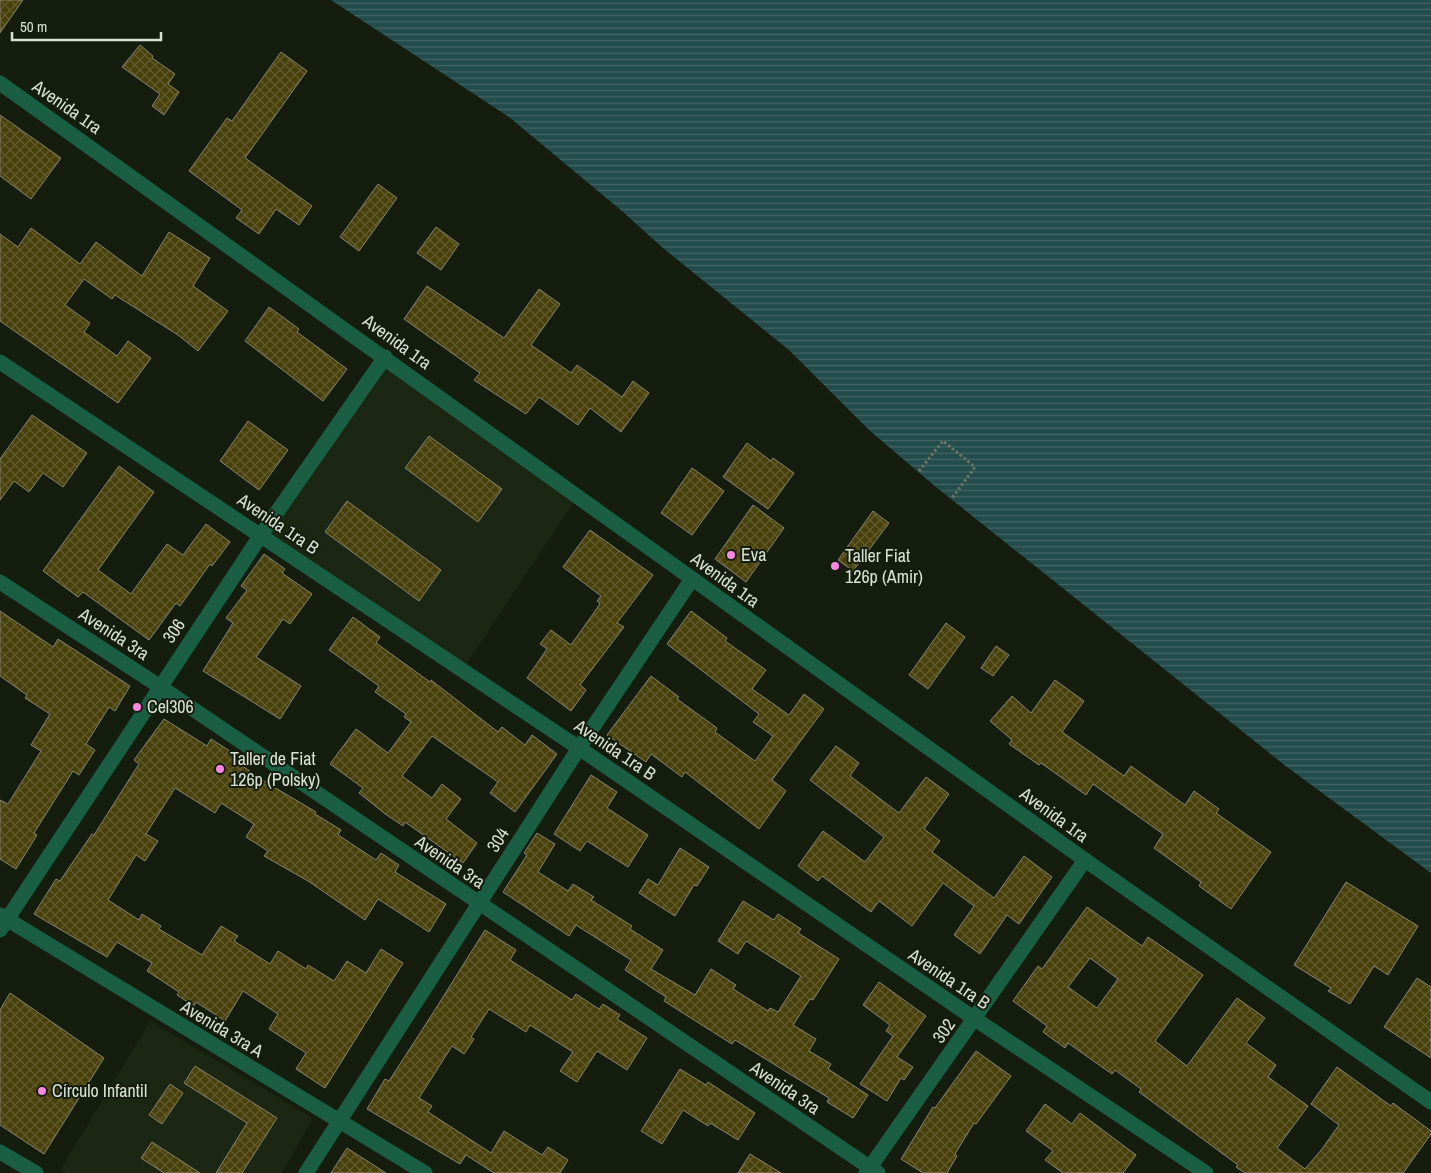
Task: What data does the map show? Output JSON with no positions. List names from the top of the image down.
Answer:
{
  "streets": {
    "street": [
      "Avenida 1ra",
      "Avenida 1ra B",
      "306",
      "Avenida 3ra",
      "304",
      "Avenida 3ra A",
      "302"
    ]
  },
  "crossings": [
    ["Avenida 1ra", "306"],
    ["Avenida 1ra", "304"],
    ["Avenida 1ra", "302"],
    ["Avenida 1ra B", "306"],
    ["Avenida 1ra B", "304"],
    ["Avenida 1ra B", "302"],
    ["306", "Avenida 3ra"],
    ["306", "Avenida 3ra A"],
    ["Avenida 3ra", "304"],
    ["Avenida 3ra", "302"],
    ["304", "Avenida 3ra A"]
  ],
  "places": [
    "Eva",
    "Taller Fiat 126p (Amir)",
    "Cel306",
    "Taller de Fiat 126p (Polsky)",
    "Círculo Infantil"
  ],
  "scale_bar": "50 m"
}
